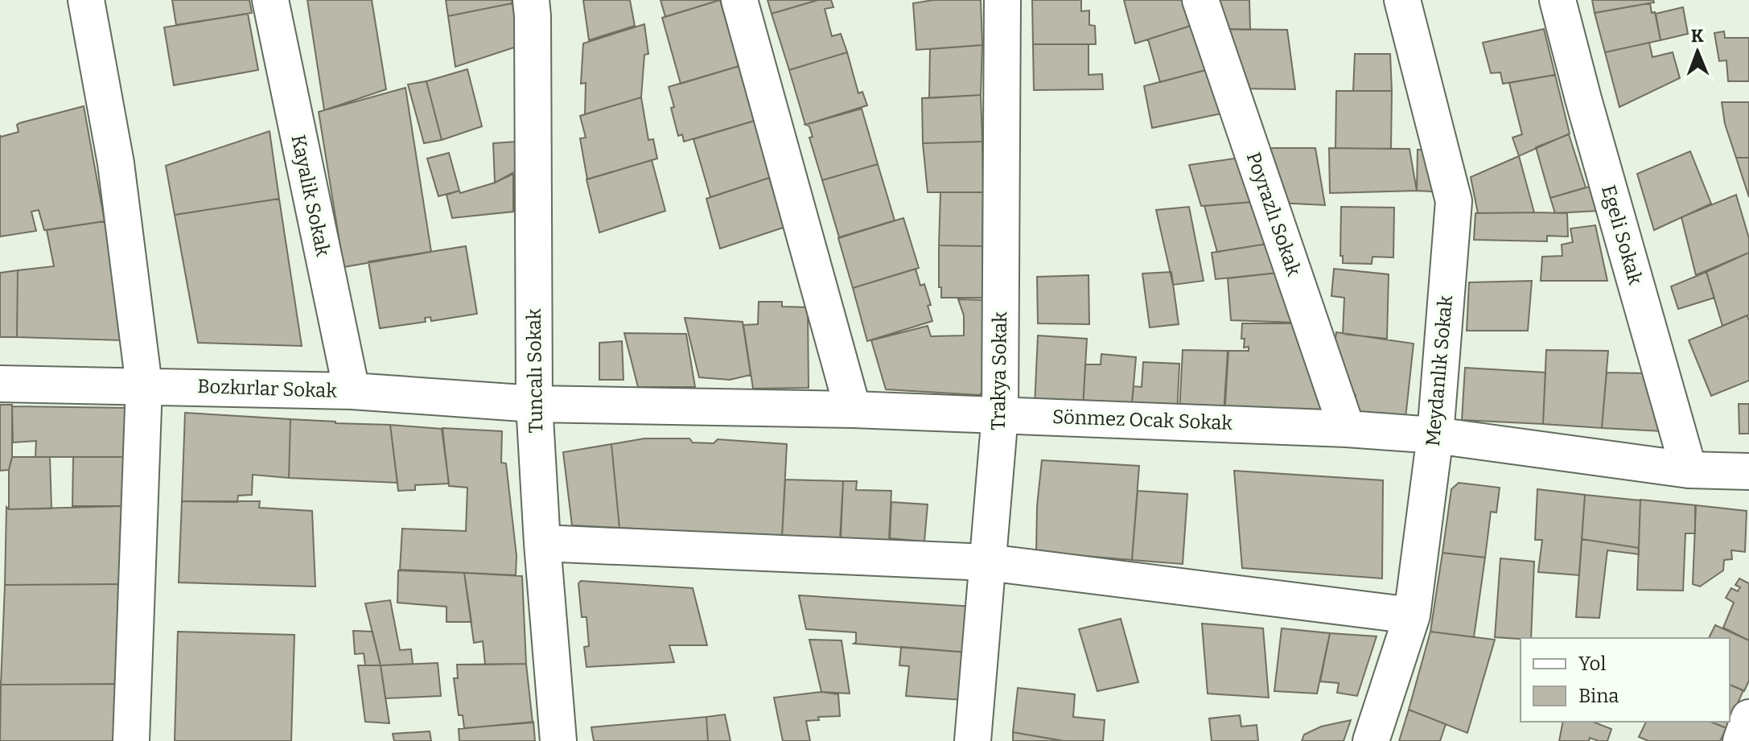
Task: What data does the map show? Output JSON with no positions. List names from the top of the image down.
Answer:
{
  "streets": {
    "street": [
      "Kayalik Sokak",
      "Poyrazlı Sokak",
      "Egeli Sokak",
      "Tuncalı Sokak",
      "Trakya Sokak",
      "Meydanlık Sokak",
      "Bozkırlar Sokak",
      "Sönmez Ocak Sokak"
    ]
  },
  "crossings": [
    ["Kayalik Sokak", "Bozkırlar Sokak"],
    ["Poyrazlı Sokak", "Sönmez Ocak Sokak"],
    ["Egeli Sokak", "Sönmez Ocak Sokak"],
    ["Tuncalı Sokak", "Bozkırlar Sokak"],
    ["Tuncalı Sokak", "Sönmez Ocak Sokak"],
    ["Trakya Sokak", "Sönmez Ocak Sokak"],
    ["Meydanlık Sokak", "Sönmez Ocak Sokak"],
    ["Bozkırlar Sokak", "Sönmez Ocak Sokak"]
  ],
  "legend": ["Yol", "Bina"],
  "north": "top"
}
